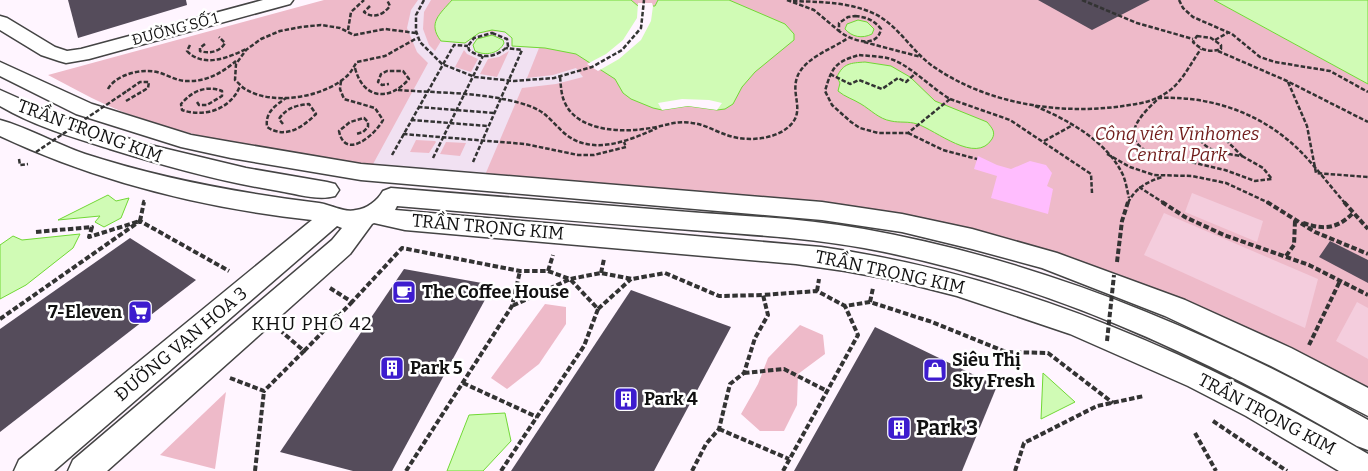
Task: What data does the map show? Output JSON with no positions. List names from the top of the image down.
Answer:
{
  "streets": {
    "street": ["ĐƯỜNG SỐ 1", "TRẦN TRỌNG KIM", "ĐƯỜNG VẠN HOA 3"]
  },
  "crossings": [
    ["TRẦN TRỌNG KIM", "ĐƯỜNG VẠN HOA 3"]
  ],
  "districts": ["KHU PHỐ 42"],
  "parks": ["Công viên Vinhomes Central Park"],
  "places": {
    "cafe": ["The Coffee House"],
    "supermarket": ["7-Eleven"],
    "building": ["Park 5", "Park 4", "Park 3"],
    "shop": ["Siêu Thị Sky Fresh"]
  }
}
